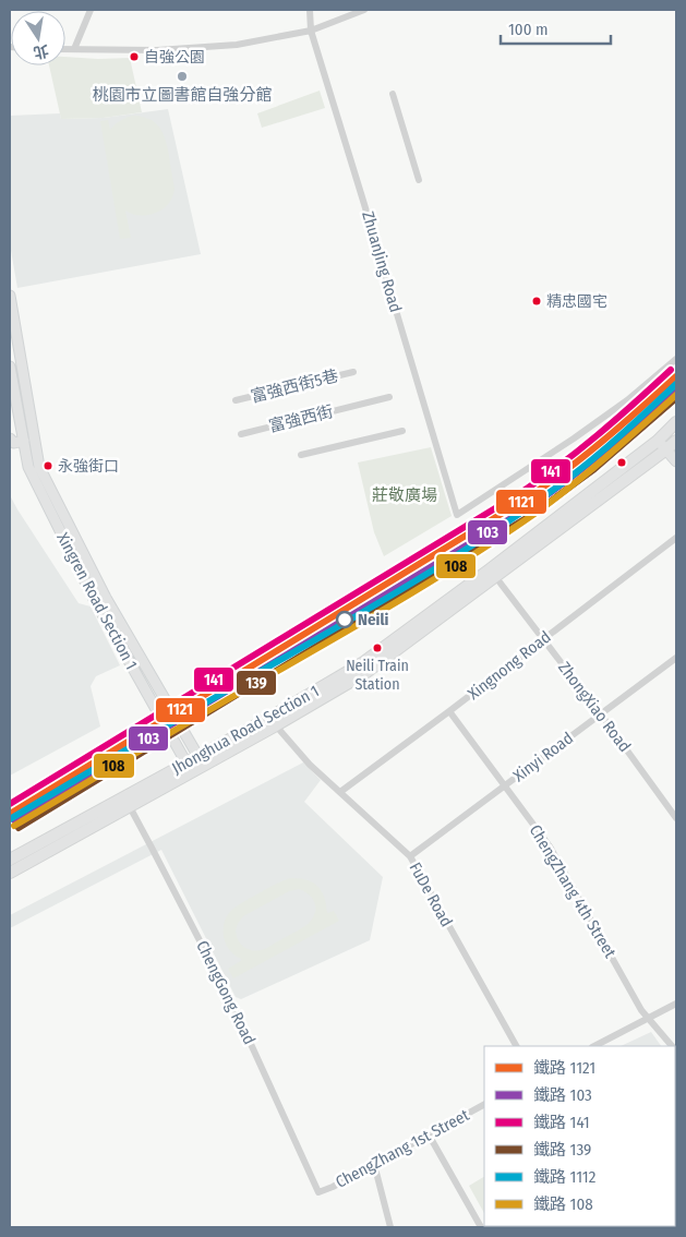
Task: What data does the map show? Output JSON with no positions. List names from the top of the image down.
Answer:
{
  "streets": {
    "main road": ["Jhonghua Road Section 1"],
    "street": [
      "ZhuanJing Road",
      "富強西街5巷",
      "富強西街",
      "Xingren Road Section 1",
      "Xingnong Road",
      "ZhongXiao Road",
      "Xinyi Road",
      "ChengZhang 4th Street",
      "FuDe Road",
      "ChengGong Road",
      "ChengZhang 1st Street"
    ]
  },
  "crossings": [
    ["Xingren Road Section 1", "Jhonghua Road Section 1"],
    ["Xingnong Road", "ZhongXiao Road"],
    ["Xingnong Road", "ChengZhang 4th Street"],
    ["Xingnong Road", "FuDe Road"],
    ["ZhongXiao Road", "Jhonghua Road Section 1"],
    ["ZhongXiao Road", "Xinyi Road"],
    ["Jhonghua Road Section 1", "FuDe Road"],
    ["Jhonghua Road Section 1", "ChengGong Road"],
    ["Xinyi Road", "ChengZhang 4th Street"],
    ["Xinyi Road", "FuDe Road"],
    ["ChengGong Road", "ChengZhang 1st Street"]
  ],
  "parks": ["莊敬廣場"],
  "places": [
    "自強公園",
    "桃園市立圖書館自強分館",
    "精忠國宅",
    "永強街口",
    "Neili",
    "Neili Train Station"
  ],
  "lines": [
    "rail line 141",
    "rail line 1121",
    "rail line 1112",
    "rail line 103",
    "rail line 108",
    "rail line 139"
  ],
  "legend": [
    "鐵路 1121",
    "鐵路 103",
    "鐵路 141",
    "鐵路 139",
    "鐵路 1112",
    "鐵路 108"
  ],
  "scale_bar": "100 m",
  "north": "bottom"
}
